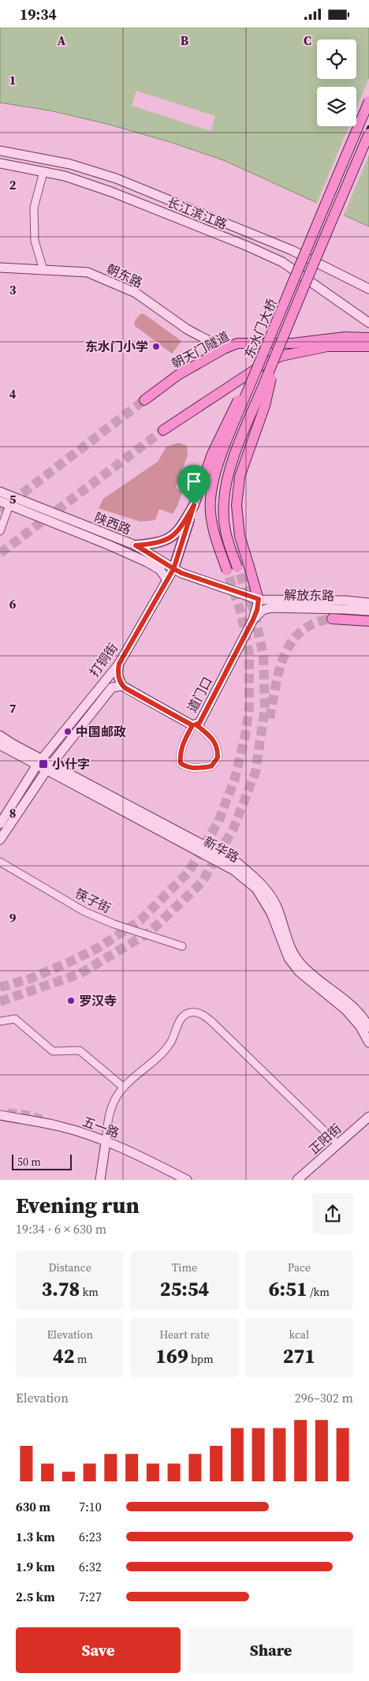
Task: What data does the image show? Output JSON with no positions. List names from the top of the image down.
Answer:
{
  "streets": {
    "main road": [
      "长江滨江路",
      "朝东路",
      "东水门大桥",
      "朝天门隧道",
      "陕西路",
      "解放东路",
      "打铜街",
      "道门口",
      "新华路",
      "五一路",
      "正阳街"
    ],
    "street": ["筷子街"]
  },
  "crossings": [
    ["朝东路", "朝天门隧道"],
    ["陕西路", "解放东路"],
    ["陕西路", "打铜街"],
    ["陕西路", "道门口"],
    ["解放东路", "道门口"],
    ["打铜街", "道门口"],
    ["打铜街", "新华路"]
  ],
  "places": {
    "other": ["东水门小学", "中国邮政", "罗汉寺"],
    "transit": ["小什字"]
  },
  "scale_bar": "50 m",
  "page": {
    "status": "19:34",
    "scale": "50 m",
    "heading": ["Evening run", "19:34 · 6 × 630 m"],
    "stats": [
      ["Distance", "3.78 km"],
      ["Time", "25:54"],
      ["Pace", "6:51 /km"],
      ["Elevation", "42 m"],
      ["Heart rate", "169 bpm"],
      ["kcal", "271"]
    ],
    "chart": ["Elevation", "296–302 m"],
    "list": [
      {
        "name": "630 m",
        "note": "7:10"
      },
      {
        "name": "1.3 km",
        "note": "6:23"
      },
      {
        "name": "1.9 km",
        "note": "6:32"
      },
      {
        "name": "2.5 km",
        "note": "7:27"
      }
    ],
    "buttons": ["Save", "Share"]
  },
  "grid": {
    "columns": ["A", "B", "C"],
    "rows": [
      "1",
      "2",
      "3",
      "4",
      "5",
      "6",
      "7",
      "8",
      "9"
    ]
  }
}
